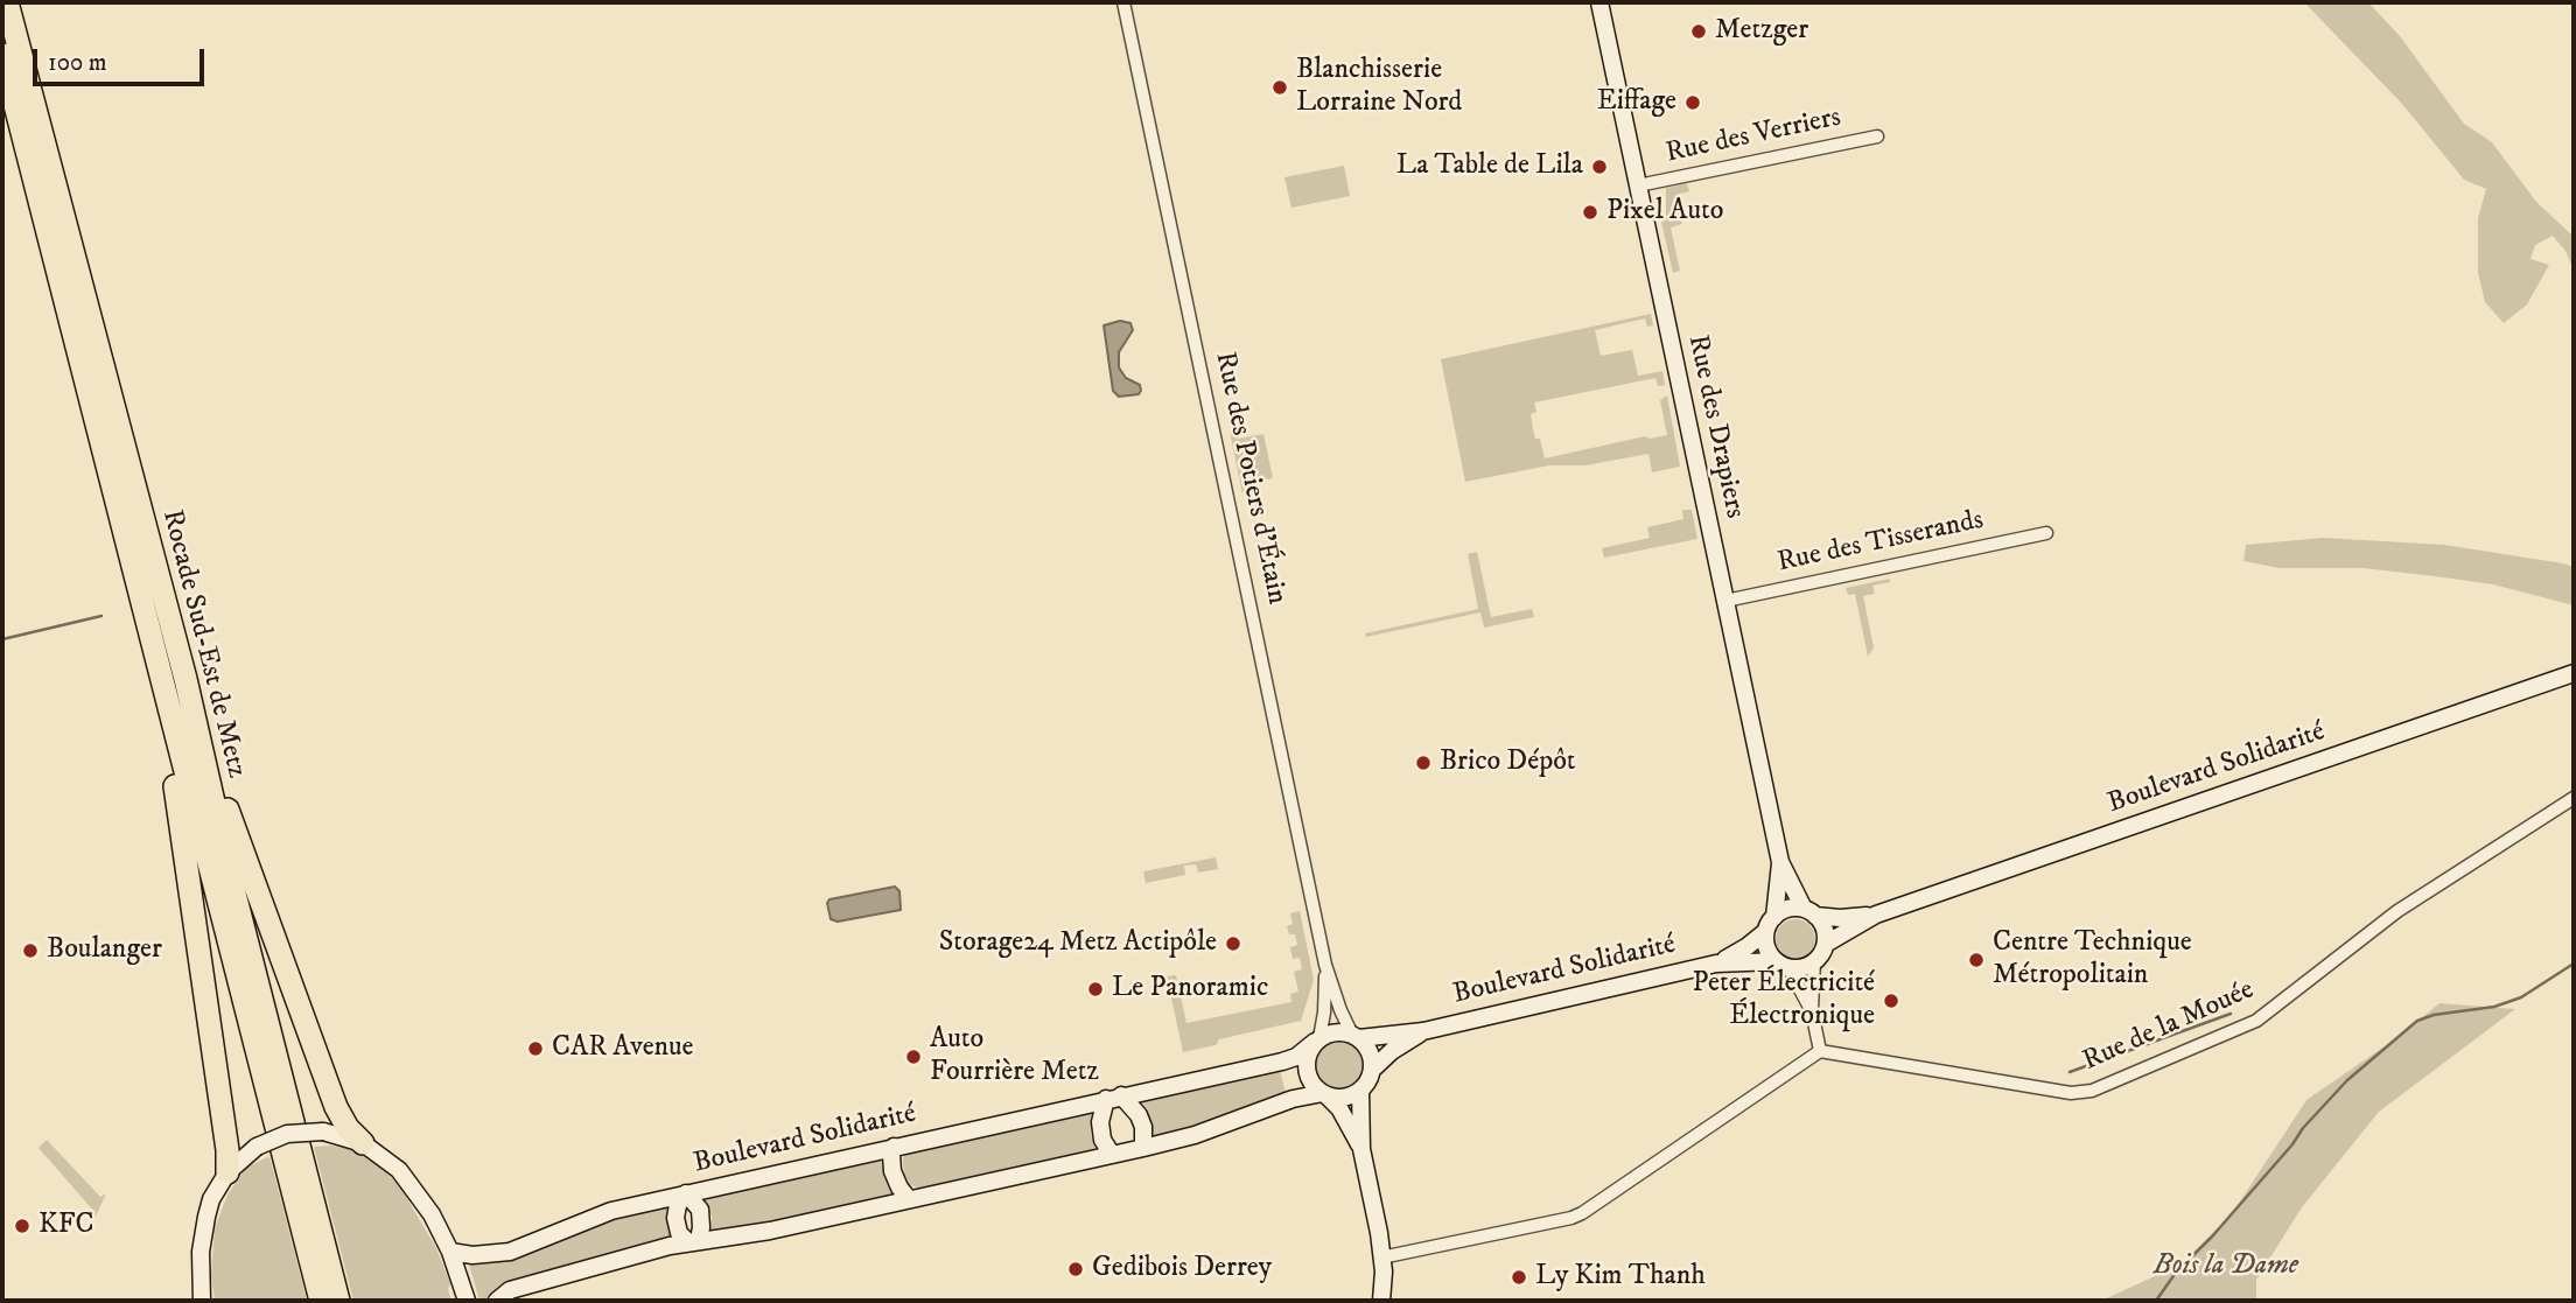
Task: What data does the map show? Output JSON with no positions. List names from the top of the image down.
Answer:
{
  "streets": {
    "highway": ["Rocade Sud-Est de Metz"],
    "main road": ["Rue des Drapiers", "Boulevard Solidarité"],
    "street": [
      "Rue des Verriers",
      "Rue des Potiers d'Étain",
      "Rue des Tisserands",
      "Rue de la Mouée"
    ]
  },
  "crossings": [
    ["Rue des Verriers", "Rue des Drapiers"],
    ["Rue des Drapiers", "Rue des Tisserands"],
    ["Rue des Drapiers", "Boulevard Solidarité"],
    ["Rue des Potiers d'Étain", "Boulevard Solidarité"]
  ],
  "parks": ["Bois la Dame"],
  "places": [
    "Metzger",
    "Blanchisserie Lorraine Nord",
    "Eiffage",
    "La Table de Lila",
    "Pixel Auto",
    "Brico Dépôt",
    "Storage24 Metz Actipôle",
    "Boulanger",
    "Centre Technique Métropolitain",
    "Le Panoramic",
    "Peter Électricité Électronique",
    "CAR Avenue",
    "Auto Fourrière Metz",
    "KFC",
    "Gedibois Derrey",
    "Ly Kim Thanh"
  ],
  "scale_bar": "100 m"
}
